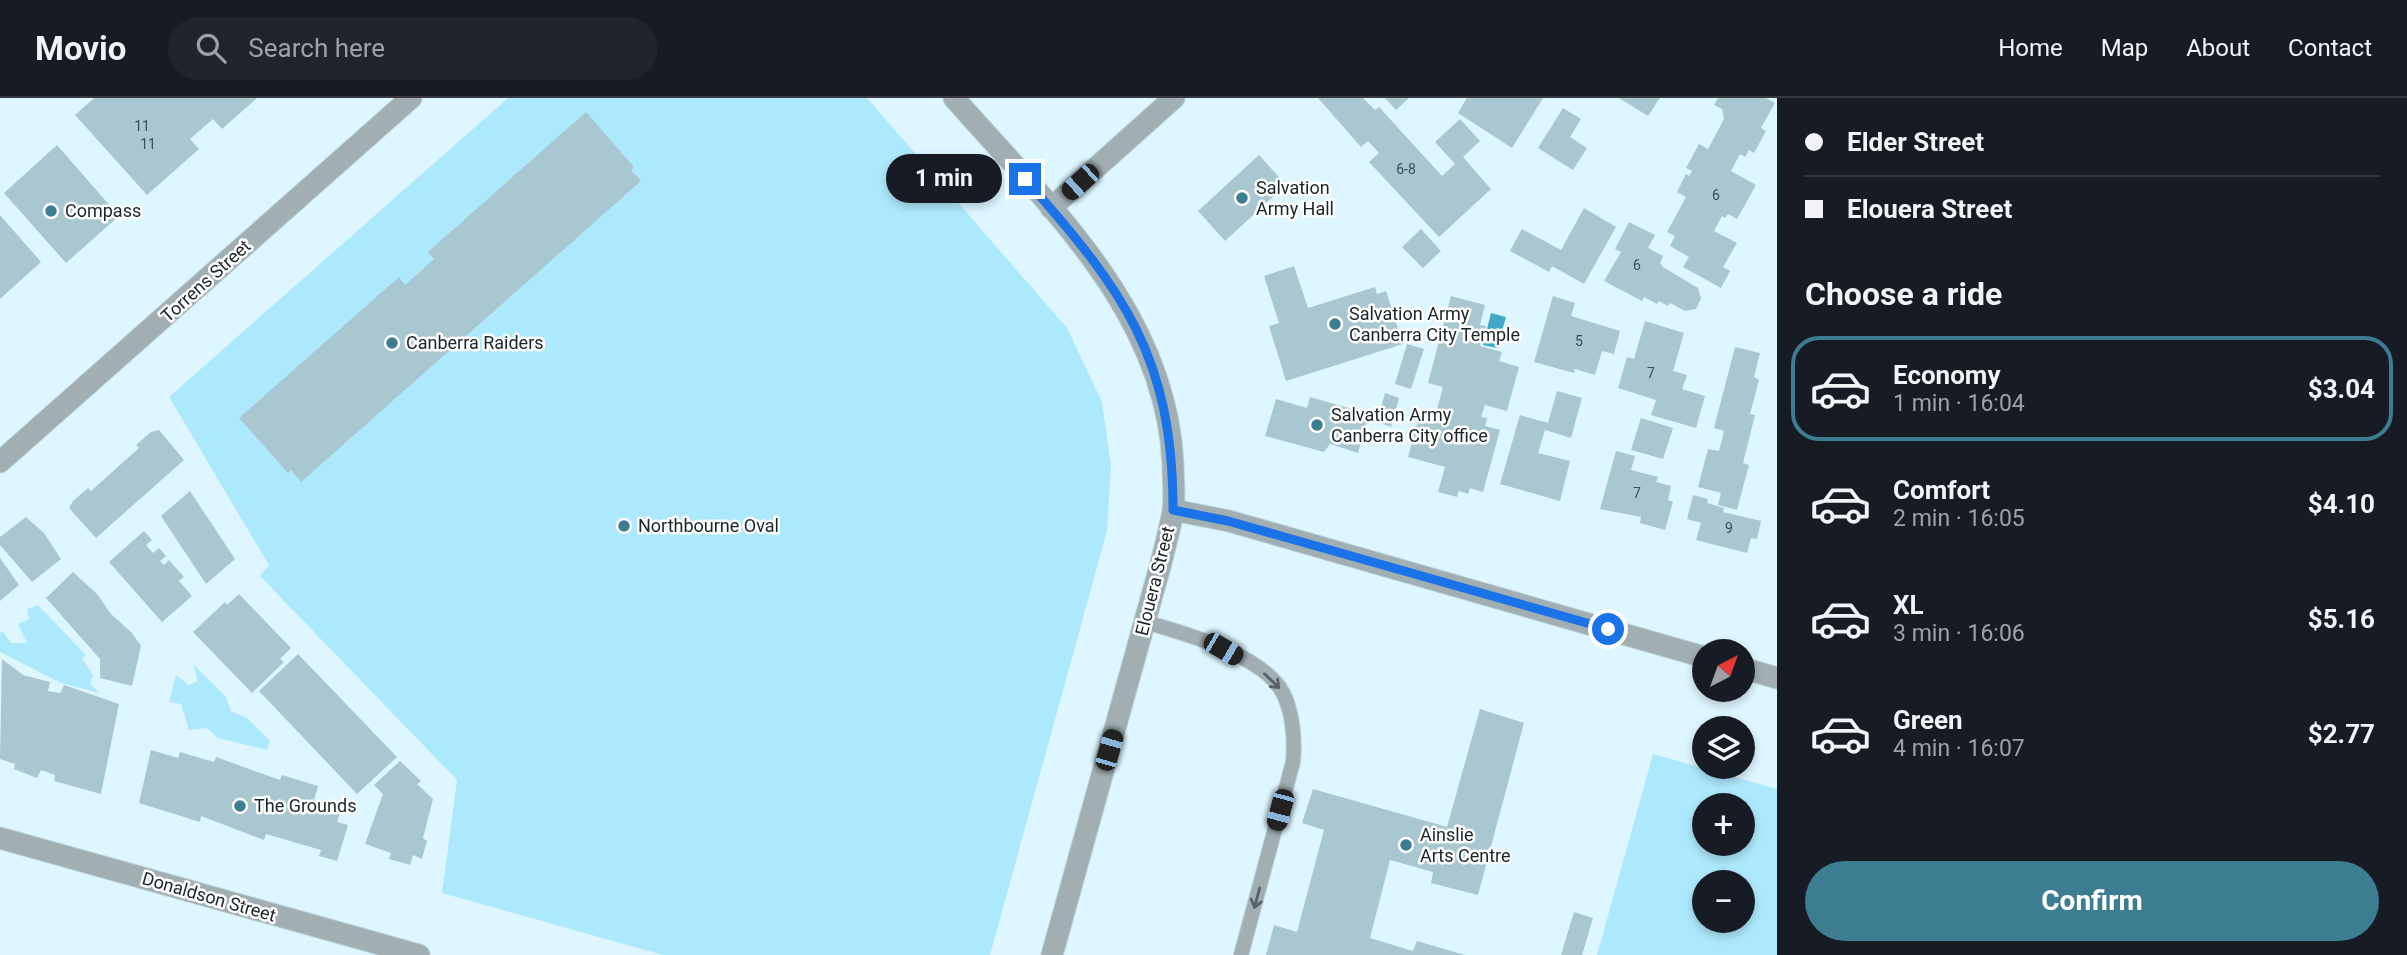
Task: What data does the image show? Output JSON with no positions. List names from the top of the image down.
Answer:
{
  "streets": {
    "street": ["Torrens Street", "Elouera Street", "Donaldson Street"]
  },
  "places": [
    "Salvation Army Hall",
    "Compass",
    "Salvation Army Canberra City Temple",
    "Canberra Raiders",
    "Salvation Army Canberra City office",
    "Northbourne Oval",
    "The Grounds",
    "Ainslie Arts Centre"
  ],
  "house_numbers": [
    "11",
    "11",
    "6-8",
    "6",
    "6",
    "5",
    "7",
    "7",
    "9"
  ],
  "north": "top right",
  "page": {
    "header": "Movio",
    "search": "Search here",
    "nav": [
      "Home",
      "Map",
      "About",
      "Contact"
    ],
    "banner": ["Elder Street", "Elouera Street"],
    "bubble": "1 min",
    "heading": "Choose a ride",
    "list": [
      {
        "name": "Economy",
        "note": "1 min · 16:04",
        "value": "$3.04"
      },
      {
        "name": "Comfort",
        "note": "2 min · 16:05",
        "value": "$4.10"
      },
      {
        "name": "XL",
        "note": "3 min · 16:06",
        "value": "$5.16"
      },
      {
        "name": "Green",
        "note": "4 min · 16:07",
        "value": "$2.77"
      }
    ],
    "map_buttons": ["+", "−"],
    "buttons": "Confirm"
  }
}
